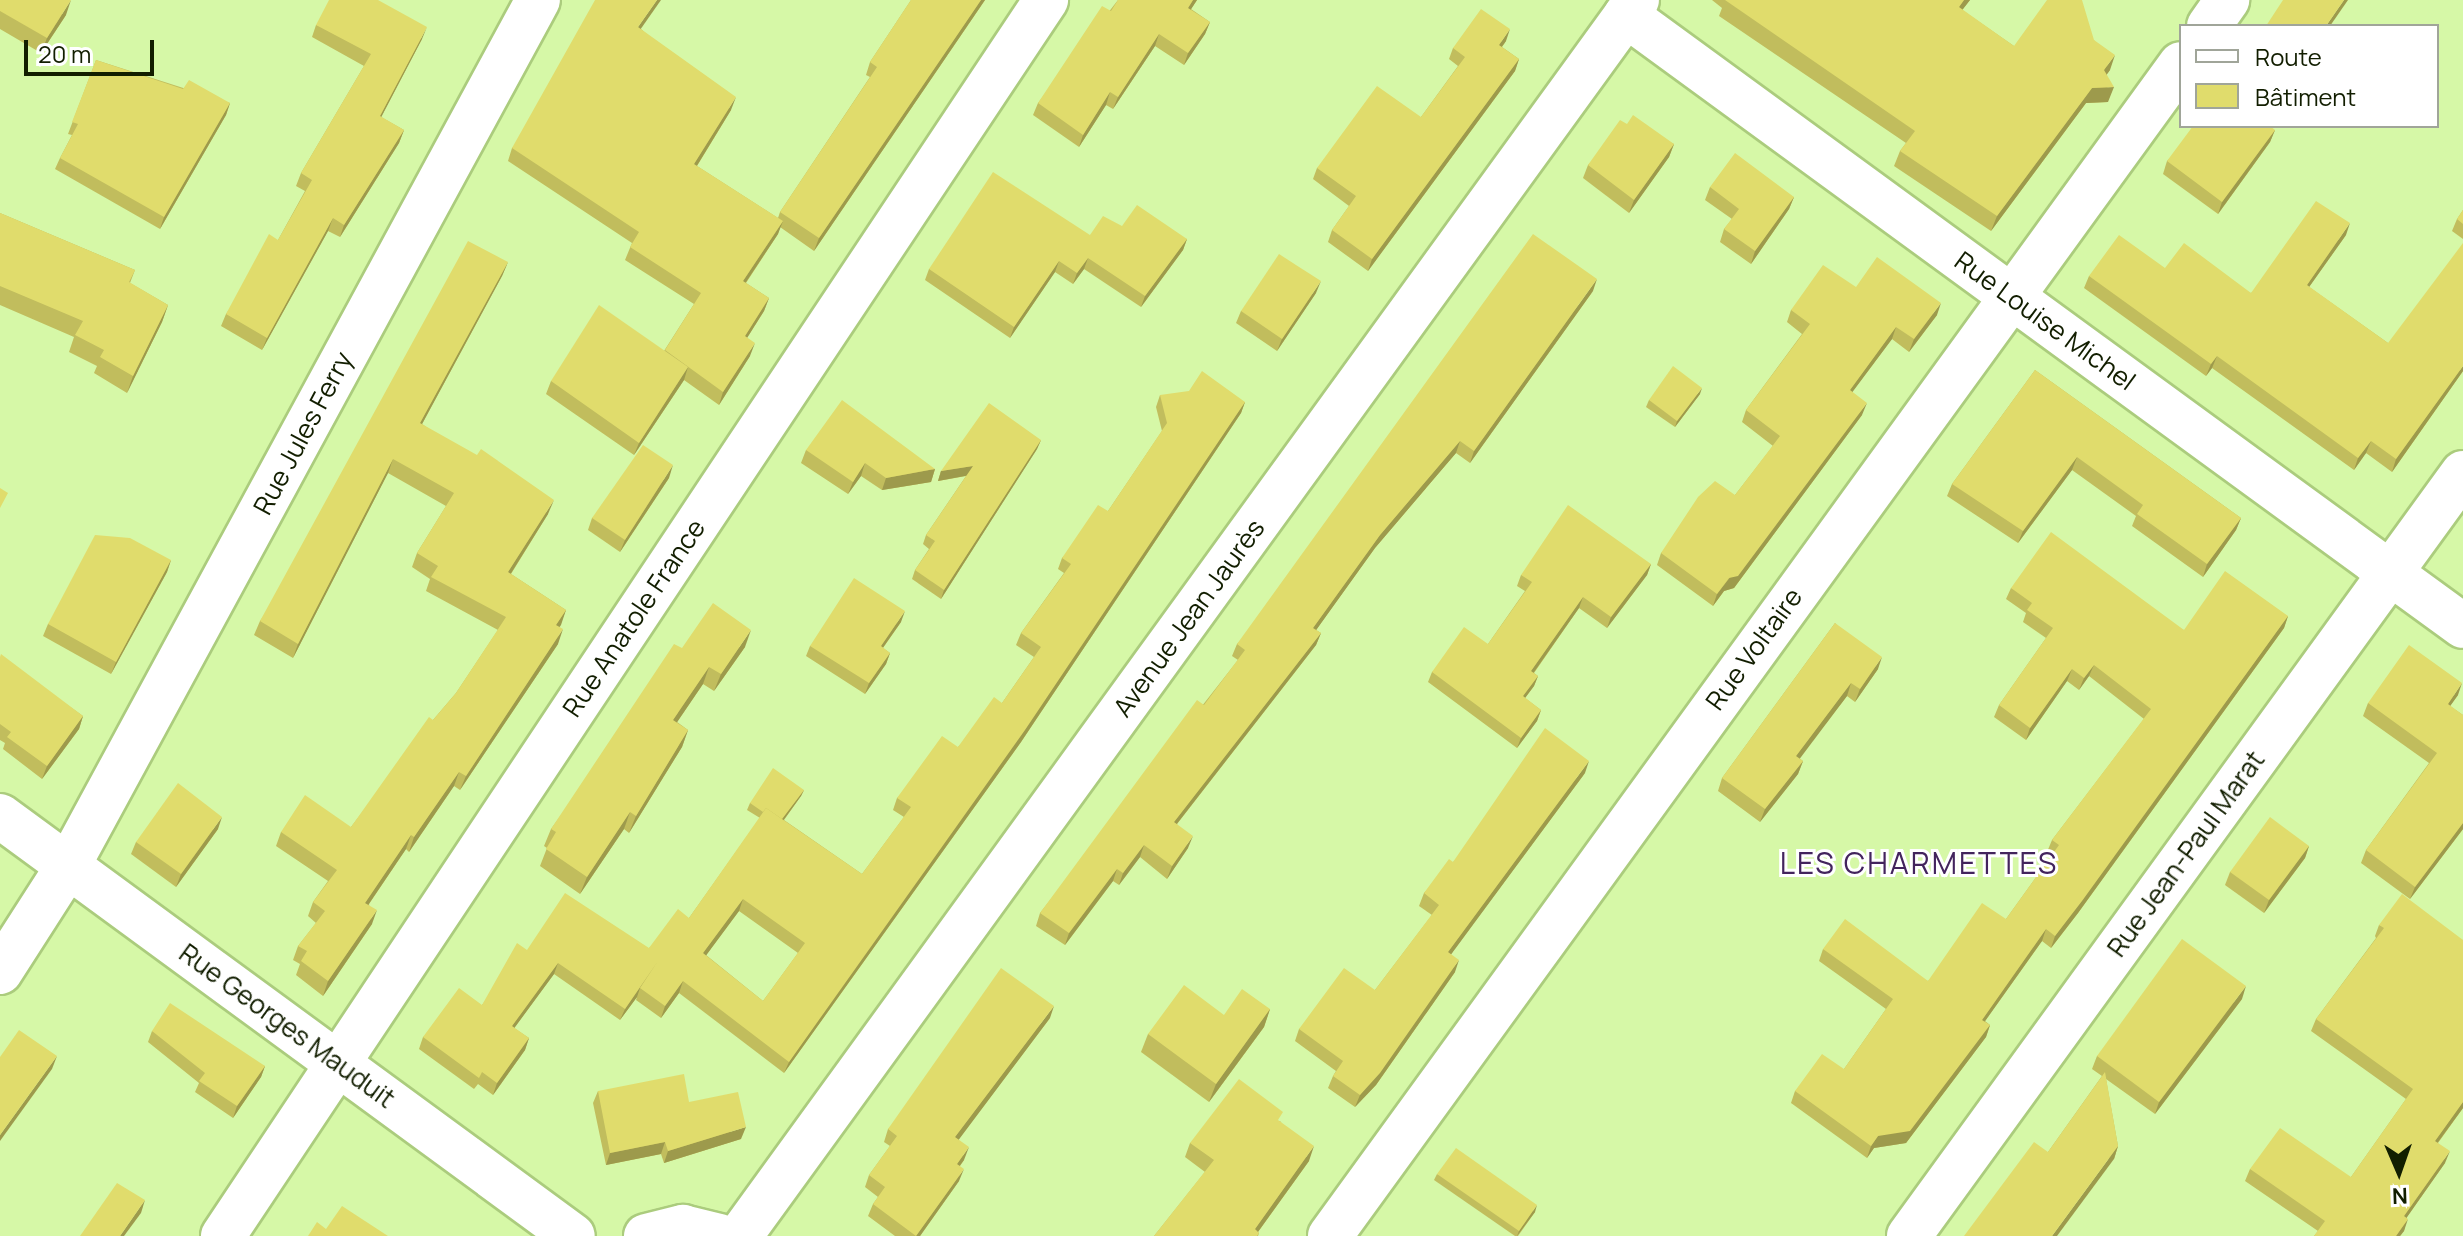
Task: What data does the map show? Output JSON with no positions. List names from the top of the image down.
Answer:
{
  "streets": {
    "street": [
      "Rue Louise Michel",
      "Rue Jules Ferry",
      "Rue Anatole France",
      "Avenue Jean Jaurès",
      "Rue Voltaire",
      "Rue Jean-Paul Marat",
      "Rue Georges Mauduit"
    ]
  },
  "crossings": [
    ["Rue Louise Michel", "Avenue Jean Jaurès"],
    ["Rue Louise Michel", "Rue Voltaire"],
    ["Rue Louise Michel", "Rue Jean-Paul Marat"],
    ["Rue Jules Ferry", "Rue Georges Mauduit"],
    ["Rue Anatole France", "Rue Georges Mauduit"]
  ],
  "districts": ["LES CHARMETTES"],
  "legend": ["Route", "Bâtiment"],
  "scale_bar": "20 m",
  "north": "bottom"
}
